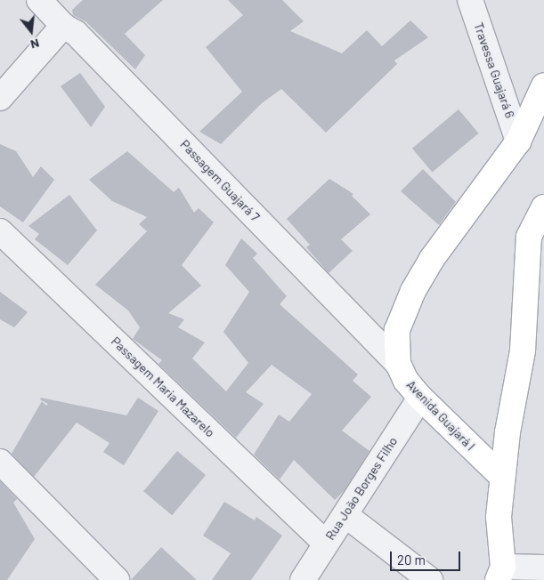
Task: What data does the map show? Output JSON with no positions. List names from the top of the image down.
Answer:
{
  "streets": {
    "main road": ["Avenida Guajará I"],
    "street": [
      "Travessa Guajará 6",
      "Passagem Guajará 7",
      "Passagem Maria Mazarelo",
      "Rua João Borges Filho"
    ]
  },
  "crossings": [
    ["Travessa Guajará 6", "Avenida Guajará I"],
    ["Passagem Guajará 7", "Avenida Guajará I"],
    ["Passagem Maria Mazarelo", "Rua João Borges Filho"],
    ["Avenida Guajará I", "Rua João Borges Filho"]
  ],
  "scale_bar": "20 m",
  "north": "bottom"
}
